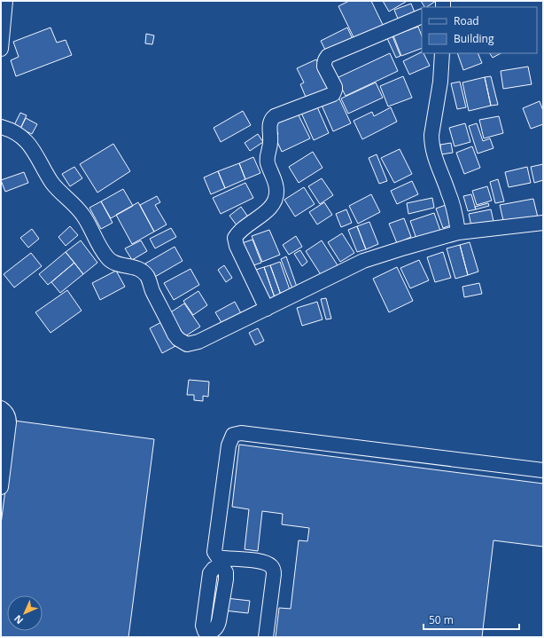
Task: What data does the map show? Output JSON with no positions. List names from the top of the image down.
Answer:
{
  "legend": ["Road", "Building"],
  "scale_bar": "50 m",
  "north": "bottom left"
}
